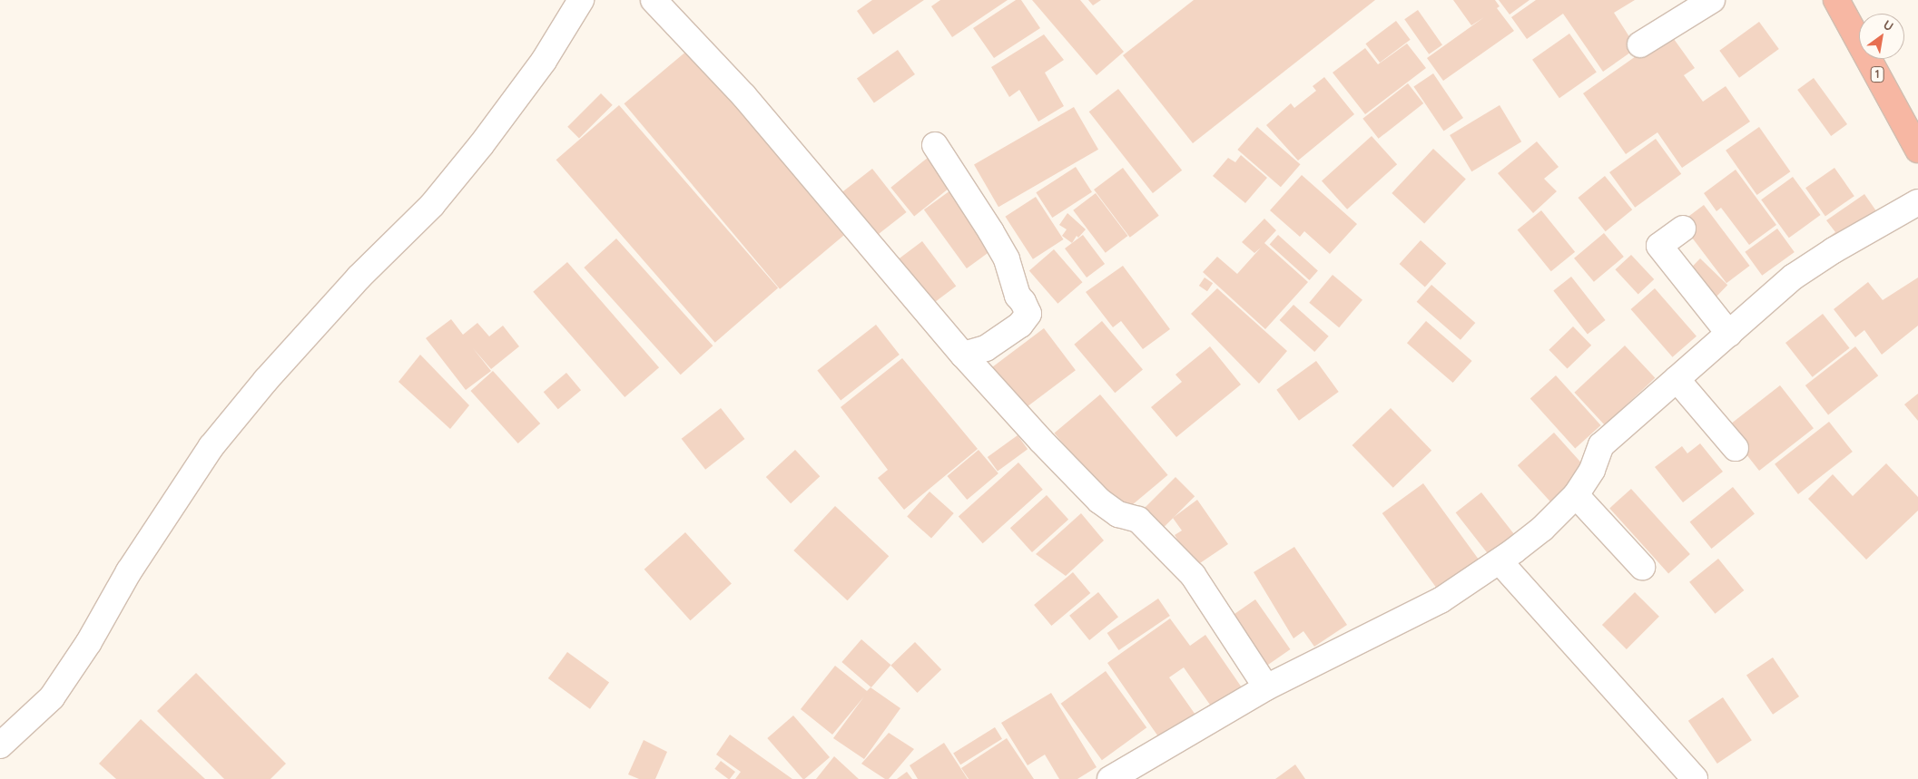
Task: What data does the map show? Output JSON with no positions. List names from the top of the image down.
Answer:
{
  "streets": {
    "highway": ["1"]
  },
  "north": "top right"
}
